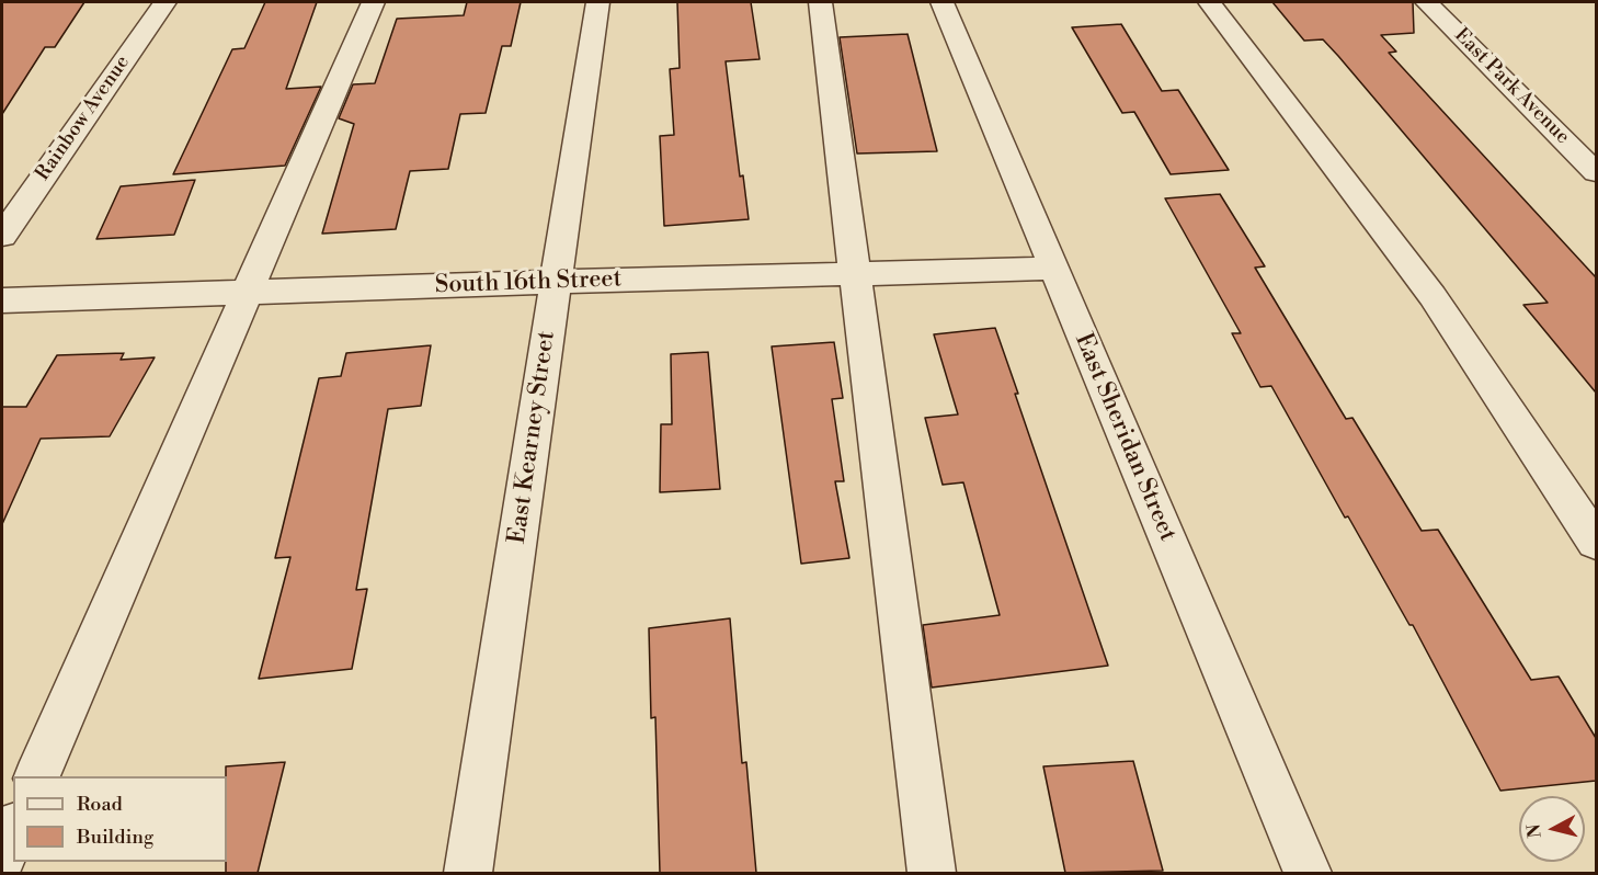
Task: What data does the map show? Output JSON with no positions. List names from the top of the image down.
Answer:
{
  "streets": {
    "street": [
      "East Park Avenue",
      "Rainbow Avenue",
      "South 16th Street",
      "East Kearney Street",
      "East Sheridan Street"
    ]
  },
  "crossings": [
    ["South 16th Street", "East Kearney Street"],
    ["South 16th Street", "East Sheridan Street"]
  ],
  "legend": ["Road", "Building"],
  "north": "left"
}
